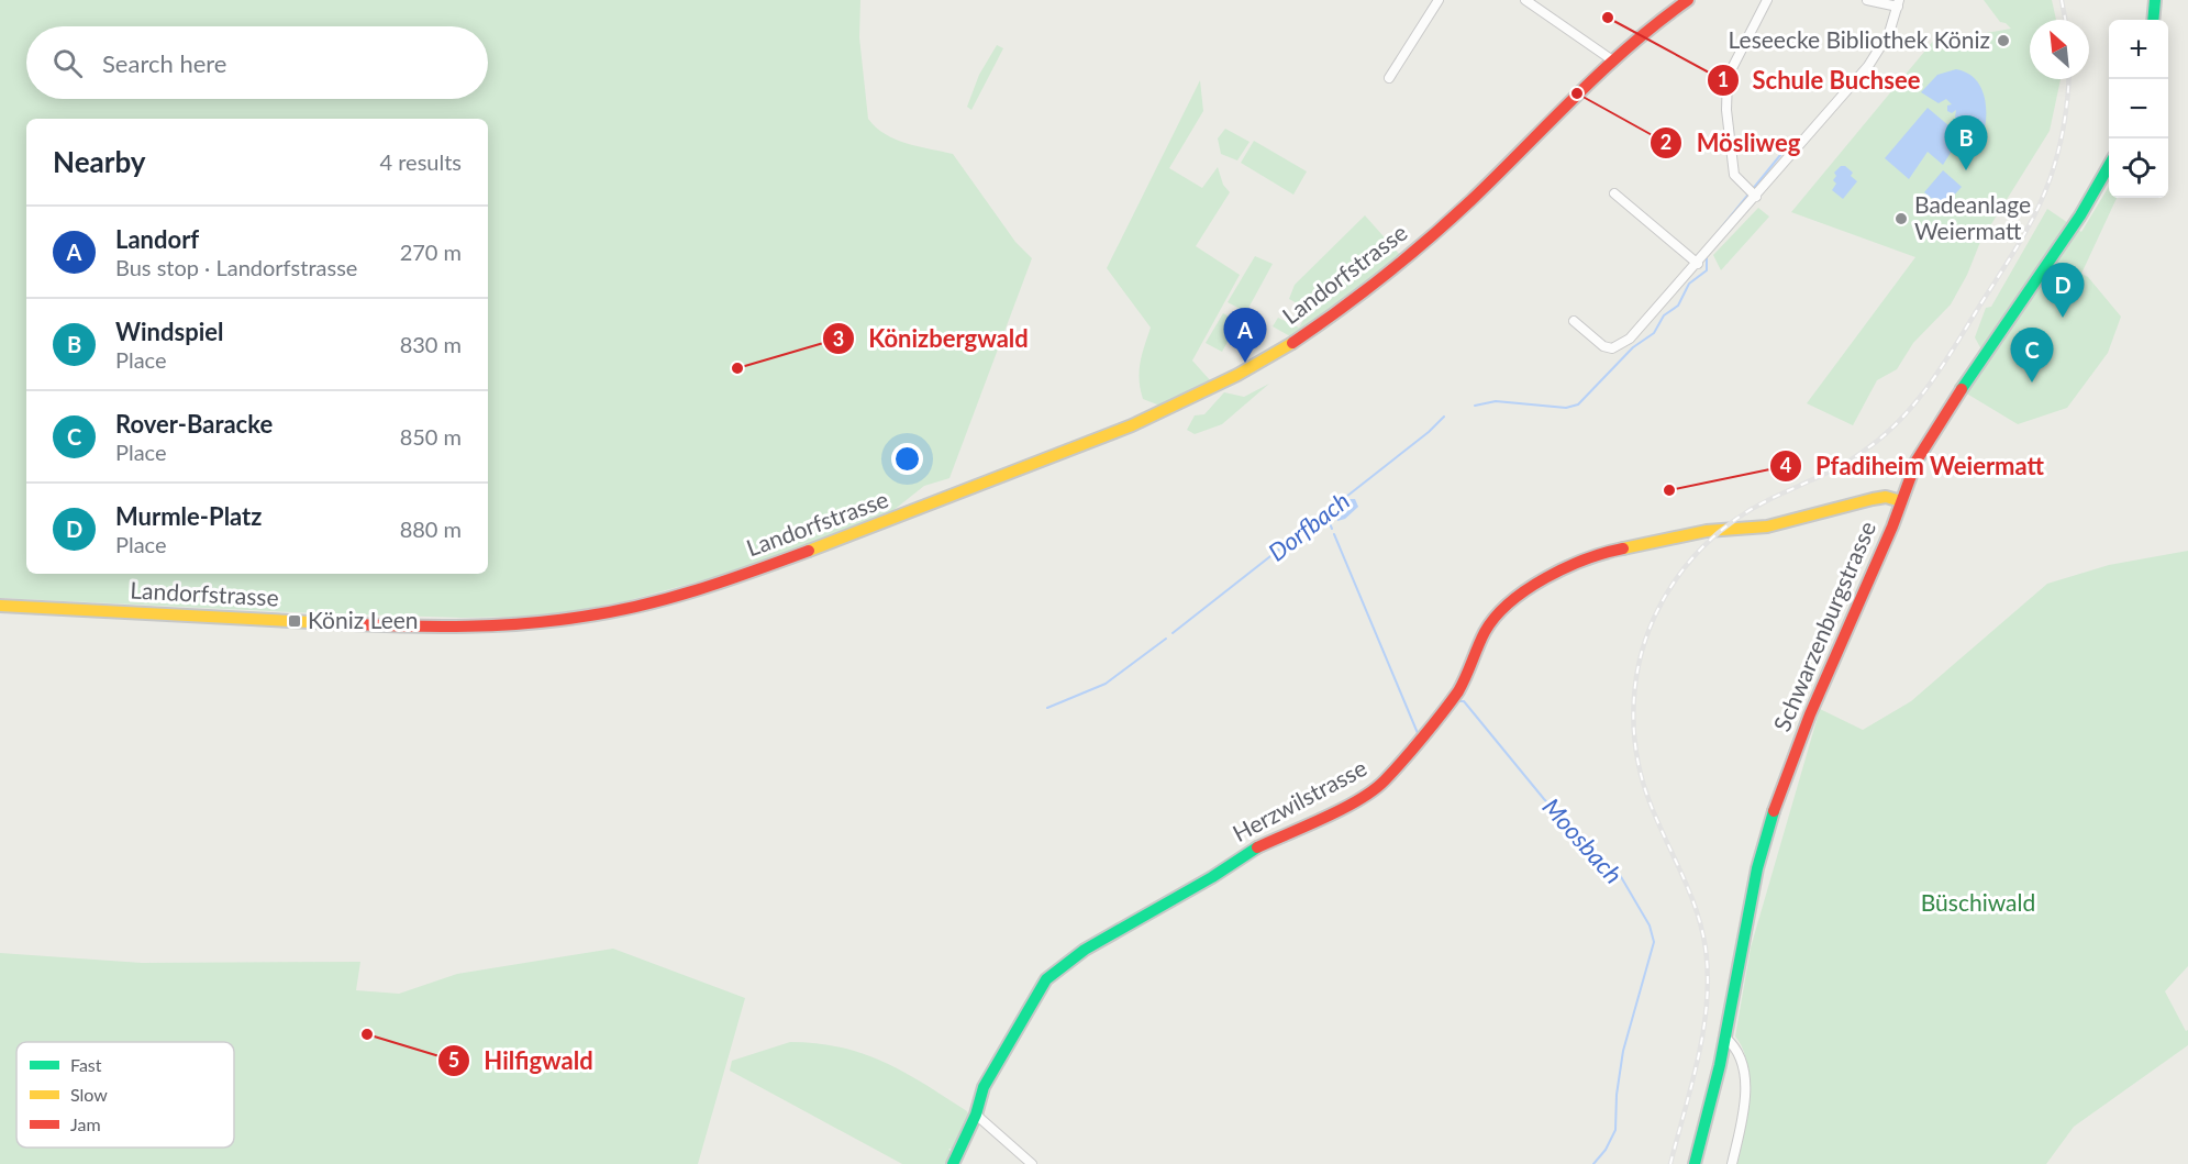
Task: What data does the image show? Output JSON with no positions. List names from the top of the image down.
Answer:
{
  "streets": {
    "street": ["Landorfstrasse", "Schwarzenburgstrasse", "Herzwilstrasse"]
  },
  "crossings": [
    ["Schwarzenburgstrasse", "Herzwilstrasse"]
  ],
  "water": ["Dorfbach", "Moosbach"],
  "parks": ["Büschiwald"],
  "places": {
    "other": [
      "Schule Buchsee",
      "Leseecke Bibliothek Köniz",
      "Mösliweg",
      "Badeanlage Weiermatt",
      "Könizbergwald",
      "Pfadiheim Weiermatt",
      "Hilfigwald"
    ],
    "transit": ["Köniz Leen"]
  },
  "legend": ["Fast", "Slow", "Jam"],
  "north": "top left",
  "page": {
    "map_buttons": ["+", "−"],
    "search": "Search here",
    "pins": [
      "B",
      "D",
      "A",
      "C"
    ],
    "heading": ["Nearby", "4 results"],
    "list": [
      {
        "mark": "A",
        "name": "Landorf",
        "note": "Bus stop · Landorfstrasse",
        "value": "270 m"
      },
      {
        "mark": "B",
        "name": "Windspiel",
        "note": "Place",
        "value": "830 m"
      },
      {
        "mark": "C",
        "name": "Rover-Baracke",
        "note": "Place",
        "value": "850 m"
      },
      {
        "mark": "D",
        "name": "Murmle-Platz",
        "note": "Place",
        "value": "880 m"
      }
    ]
  }
}
